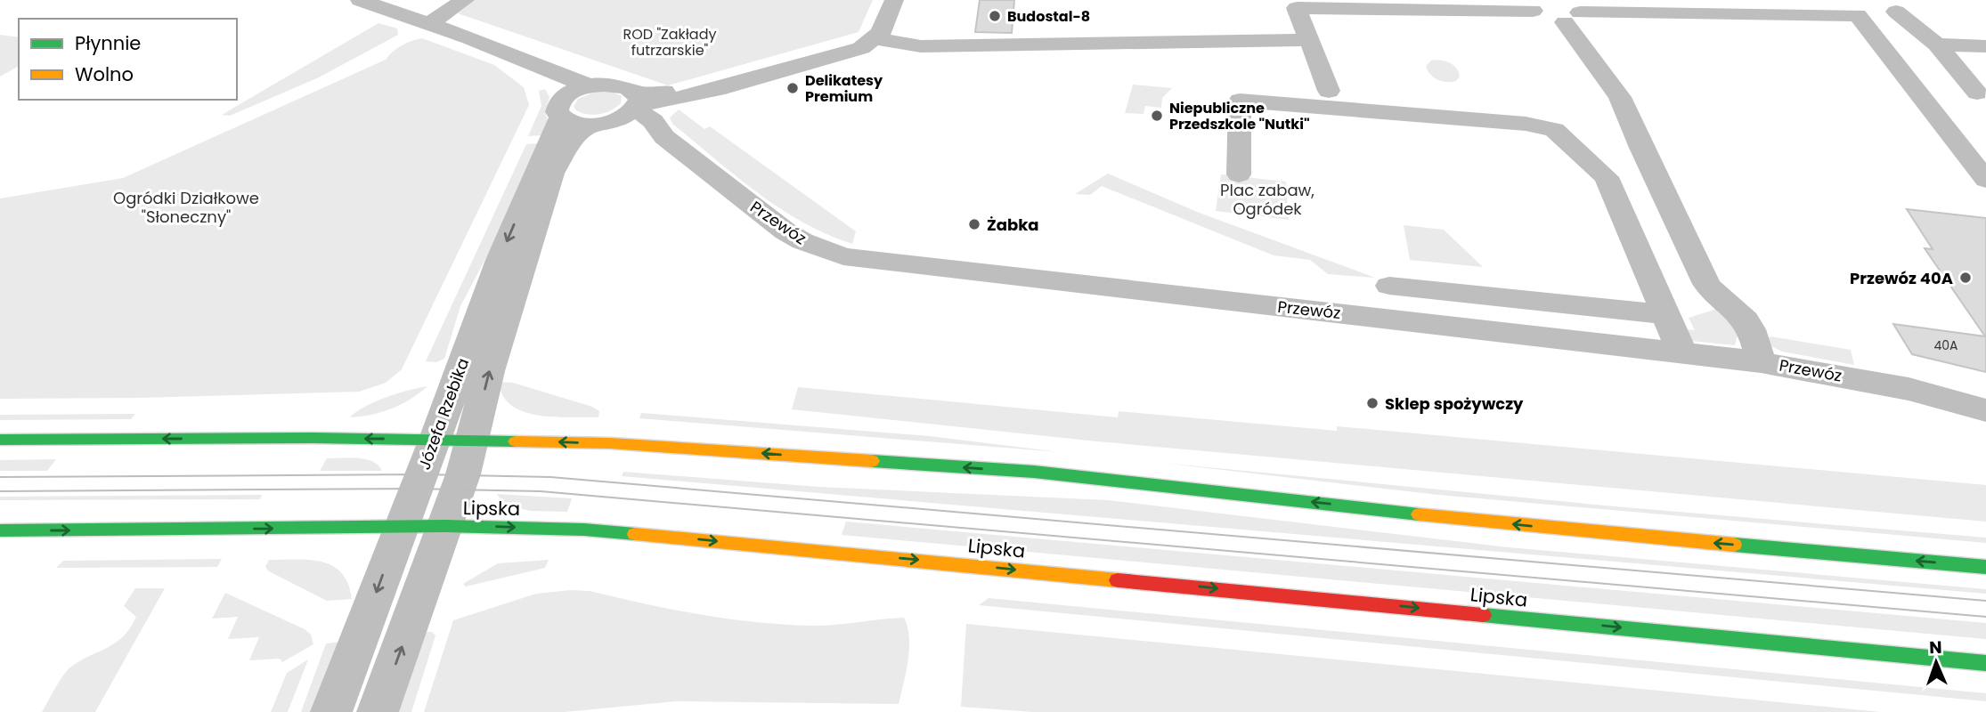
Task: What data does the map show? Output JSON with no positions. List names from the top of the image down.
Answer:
{
  "streets": {
    "main road": ["Lipska"],
    "street": ["Przewóz", "Józefa Rzebika"]
  },
  "crossings": [
    ["Przewóz", "Józefa Rzebika"],
    ["Józefa Rzebika", "Lipska"]
  ],
  "parks": ["ROD \"Zakłady futrzarskie\"", "Plac zabaw, Ogródek", "Ogródki Działkowe \"Słoneczny\""],
  "places": [
    "Budostal-8",
    "Delikatesy Premium",
    "Niepubliczne Przedszkole \"Nutki\"",
    "Żabka",
    "Przewóz 40A",
    "Sklep spożywczy"
  ],
  "house_numbers": ["40A"],
  "legend": ["Płynnie", "Wolno"],
  "north": "top"
}
